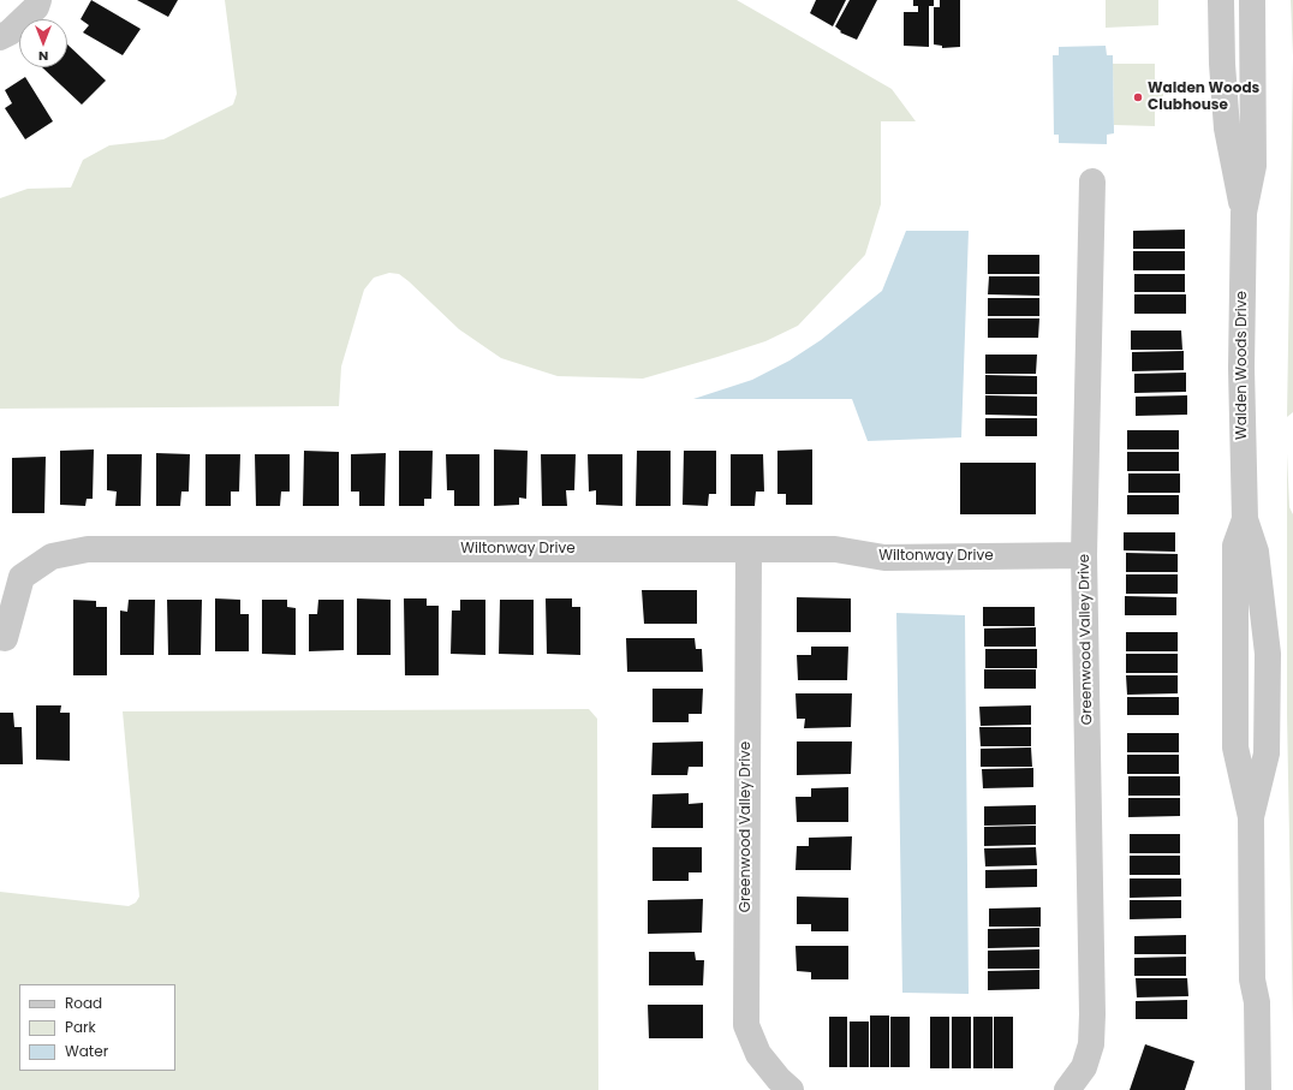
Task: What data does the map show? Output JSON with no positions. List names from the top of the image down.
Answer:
{
  "streets": {
    "street": ["Walden Woods Drive", "Wiltonway Drive", "Greenwood Valley Drive"]
  },
  "crossings": [
    ["Wiltonway Drive", "Greenwood Valley Drive"]
  ],
  "places": ["Walden Woods Clubhouse"],
  "legend": ["Road", "Park", "Water"],
  "north": "bottom"
}
